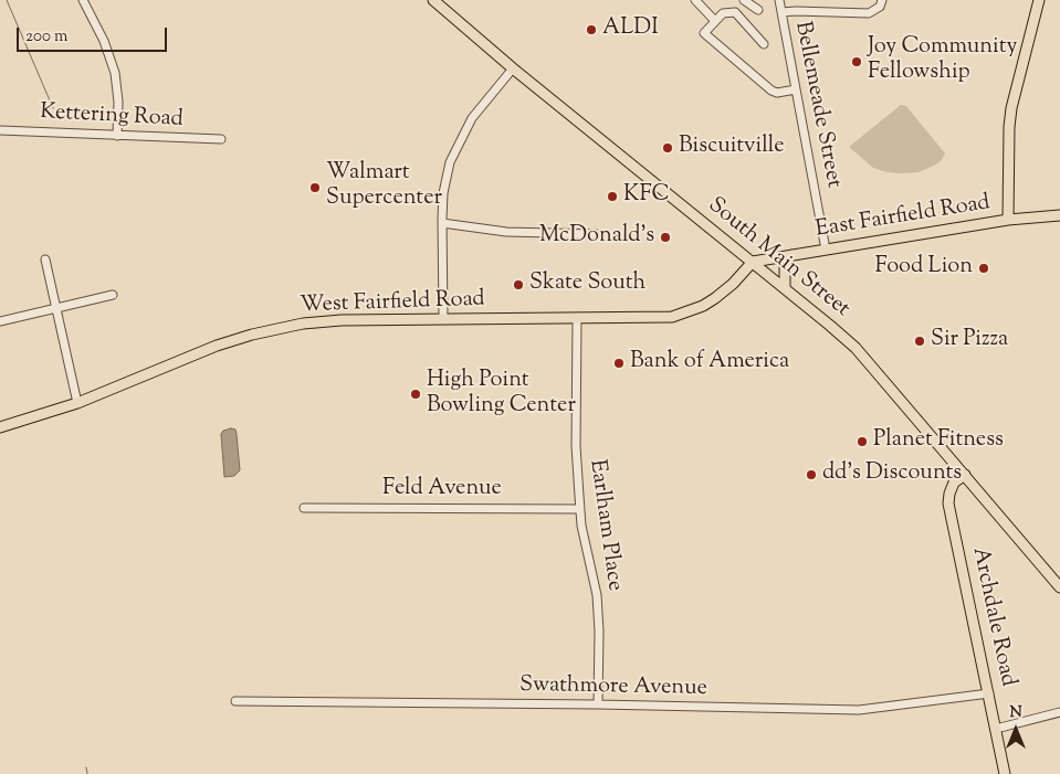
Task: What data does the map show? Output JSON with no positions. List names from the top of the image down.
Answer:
{
  "streets": {
    "main road": [
      "East Fairfield Road",
      "South Main Street",
      "West Fairfield Road",
      "Archdale Road"
    ],
    "street": [
      "Bellemeade Street",
      "Kettering Road",
      "Feld Avenue",
      "Earlham Place",
      "Swathmore Avenue"
    ]
  },
  "crossings": [
    ["Bellemeade Street", "East Fairfield Road"],
    ["East Fairfield Road", "South Main Street"],
    ["East Fairfield Road", "West Fairfield Road"],
    ["South Main Street", "West Fairfield Road"],
    ["South Main Street", "Archdale Road"],
    ["West Fairfield Road", "Earlham Place"],
    ["Feld Avenue", "Earlham Place"],
    ["Earlham Place", "Swathmore Avenue"],
    ["Archdale Road", "Swathmore Avenue"]
  ],
  "places": [
    "ALDI",
    "Joy Community Fellowship",
    "Biscuitville",
    "Walmart Supercenter",
    "KFC",
    "McDonald's",
    "Food Lion",
    "Skate South",
    "Sir Pizza",
    "Bank of America",
    "High Point Bowling Center",
    "Planet Fitness",
    "dd's Discounts"
  ],
  "scale_bar": "200 m",
  "north": "top"
}
